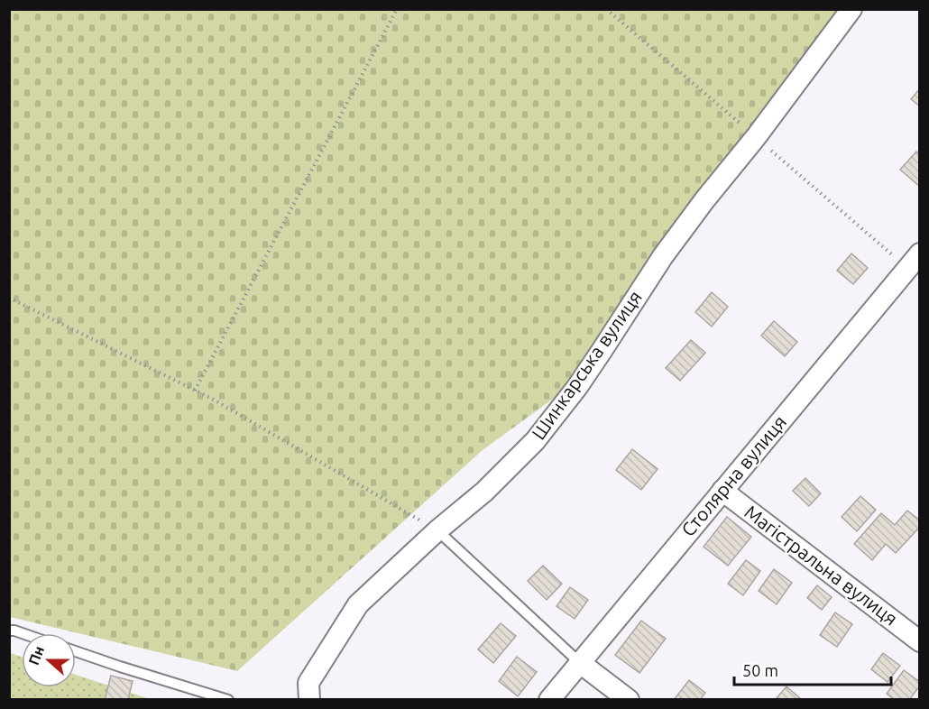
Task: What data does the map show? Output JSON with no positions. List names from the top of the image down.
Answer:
{
  "streets": {
    "street": ["Шинкарська вулиця", "Столярна вулиця", "Магістральна вулиця"]
  },
  "crossings": [
    ["Столярна вулиця", "Магістральна вулиця"]
  ],
  "scale_bar": "50 m",
  "north": "left"
}
